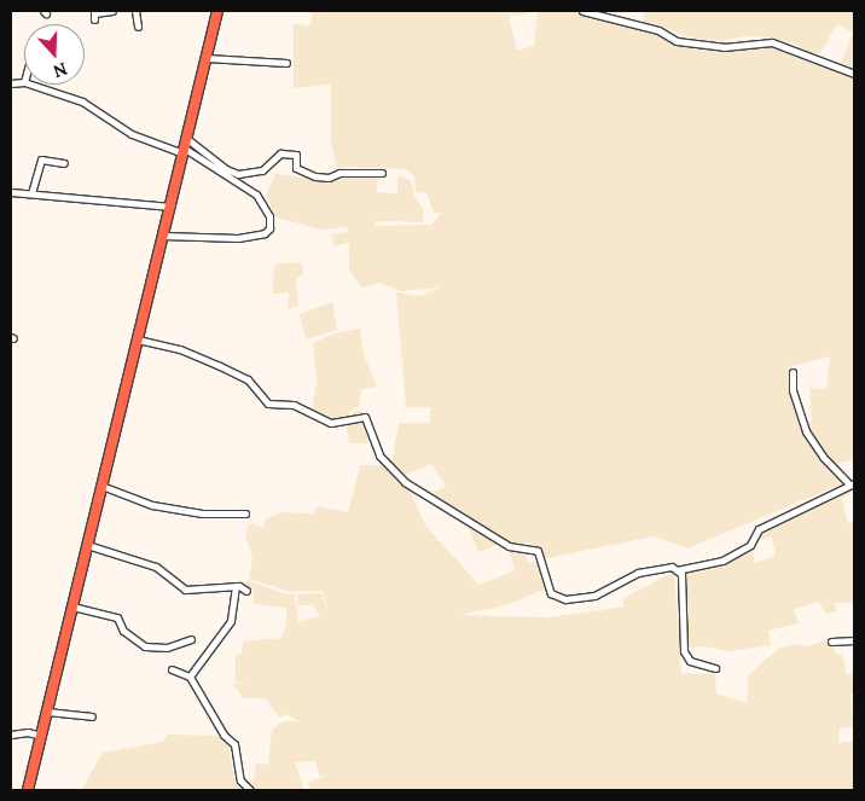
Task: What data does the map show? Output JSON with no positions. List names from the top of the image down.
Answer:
{
  "north": "bottom"
}
